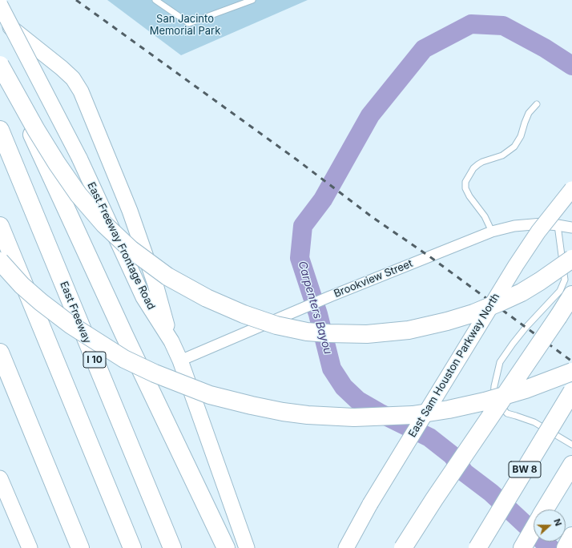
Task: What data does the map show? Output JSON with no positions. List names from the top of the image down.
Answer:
{
  "streets": {
    "highway": ["East Freeway", "I 10", "BW 8"],
    "main road": ["East Freeway Frontage Road", "East Sam Houston Parkway North"],
    "street": ["Brookview Street"]
  },
  "crossings": [
    ["East Freeway Frontage Road", "Brookview Street"]
  ],
  "water": ["Carpenters Bayou"],
  "parks": ["San Jacinto Memorial Park"],
  "north": "right"
}
